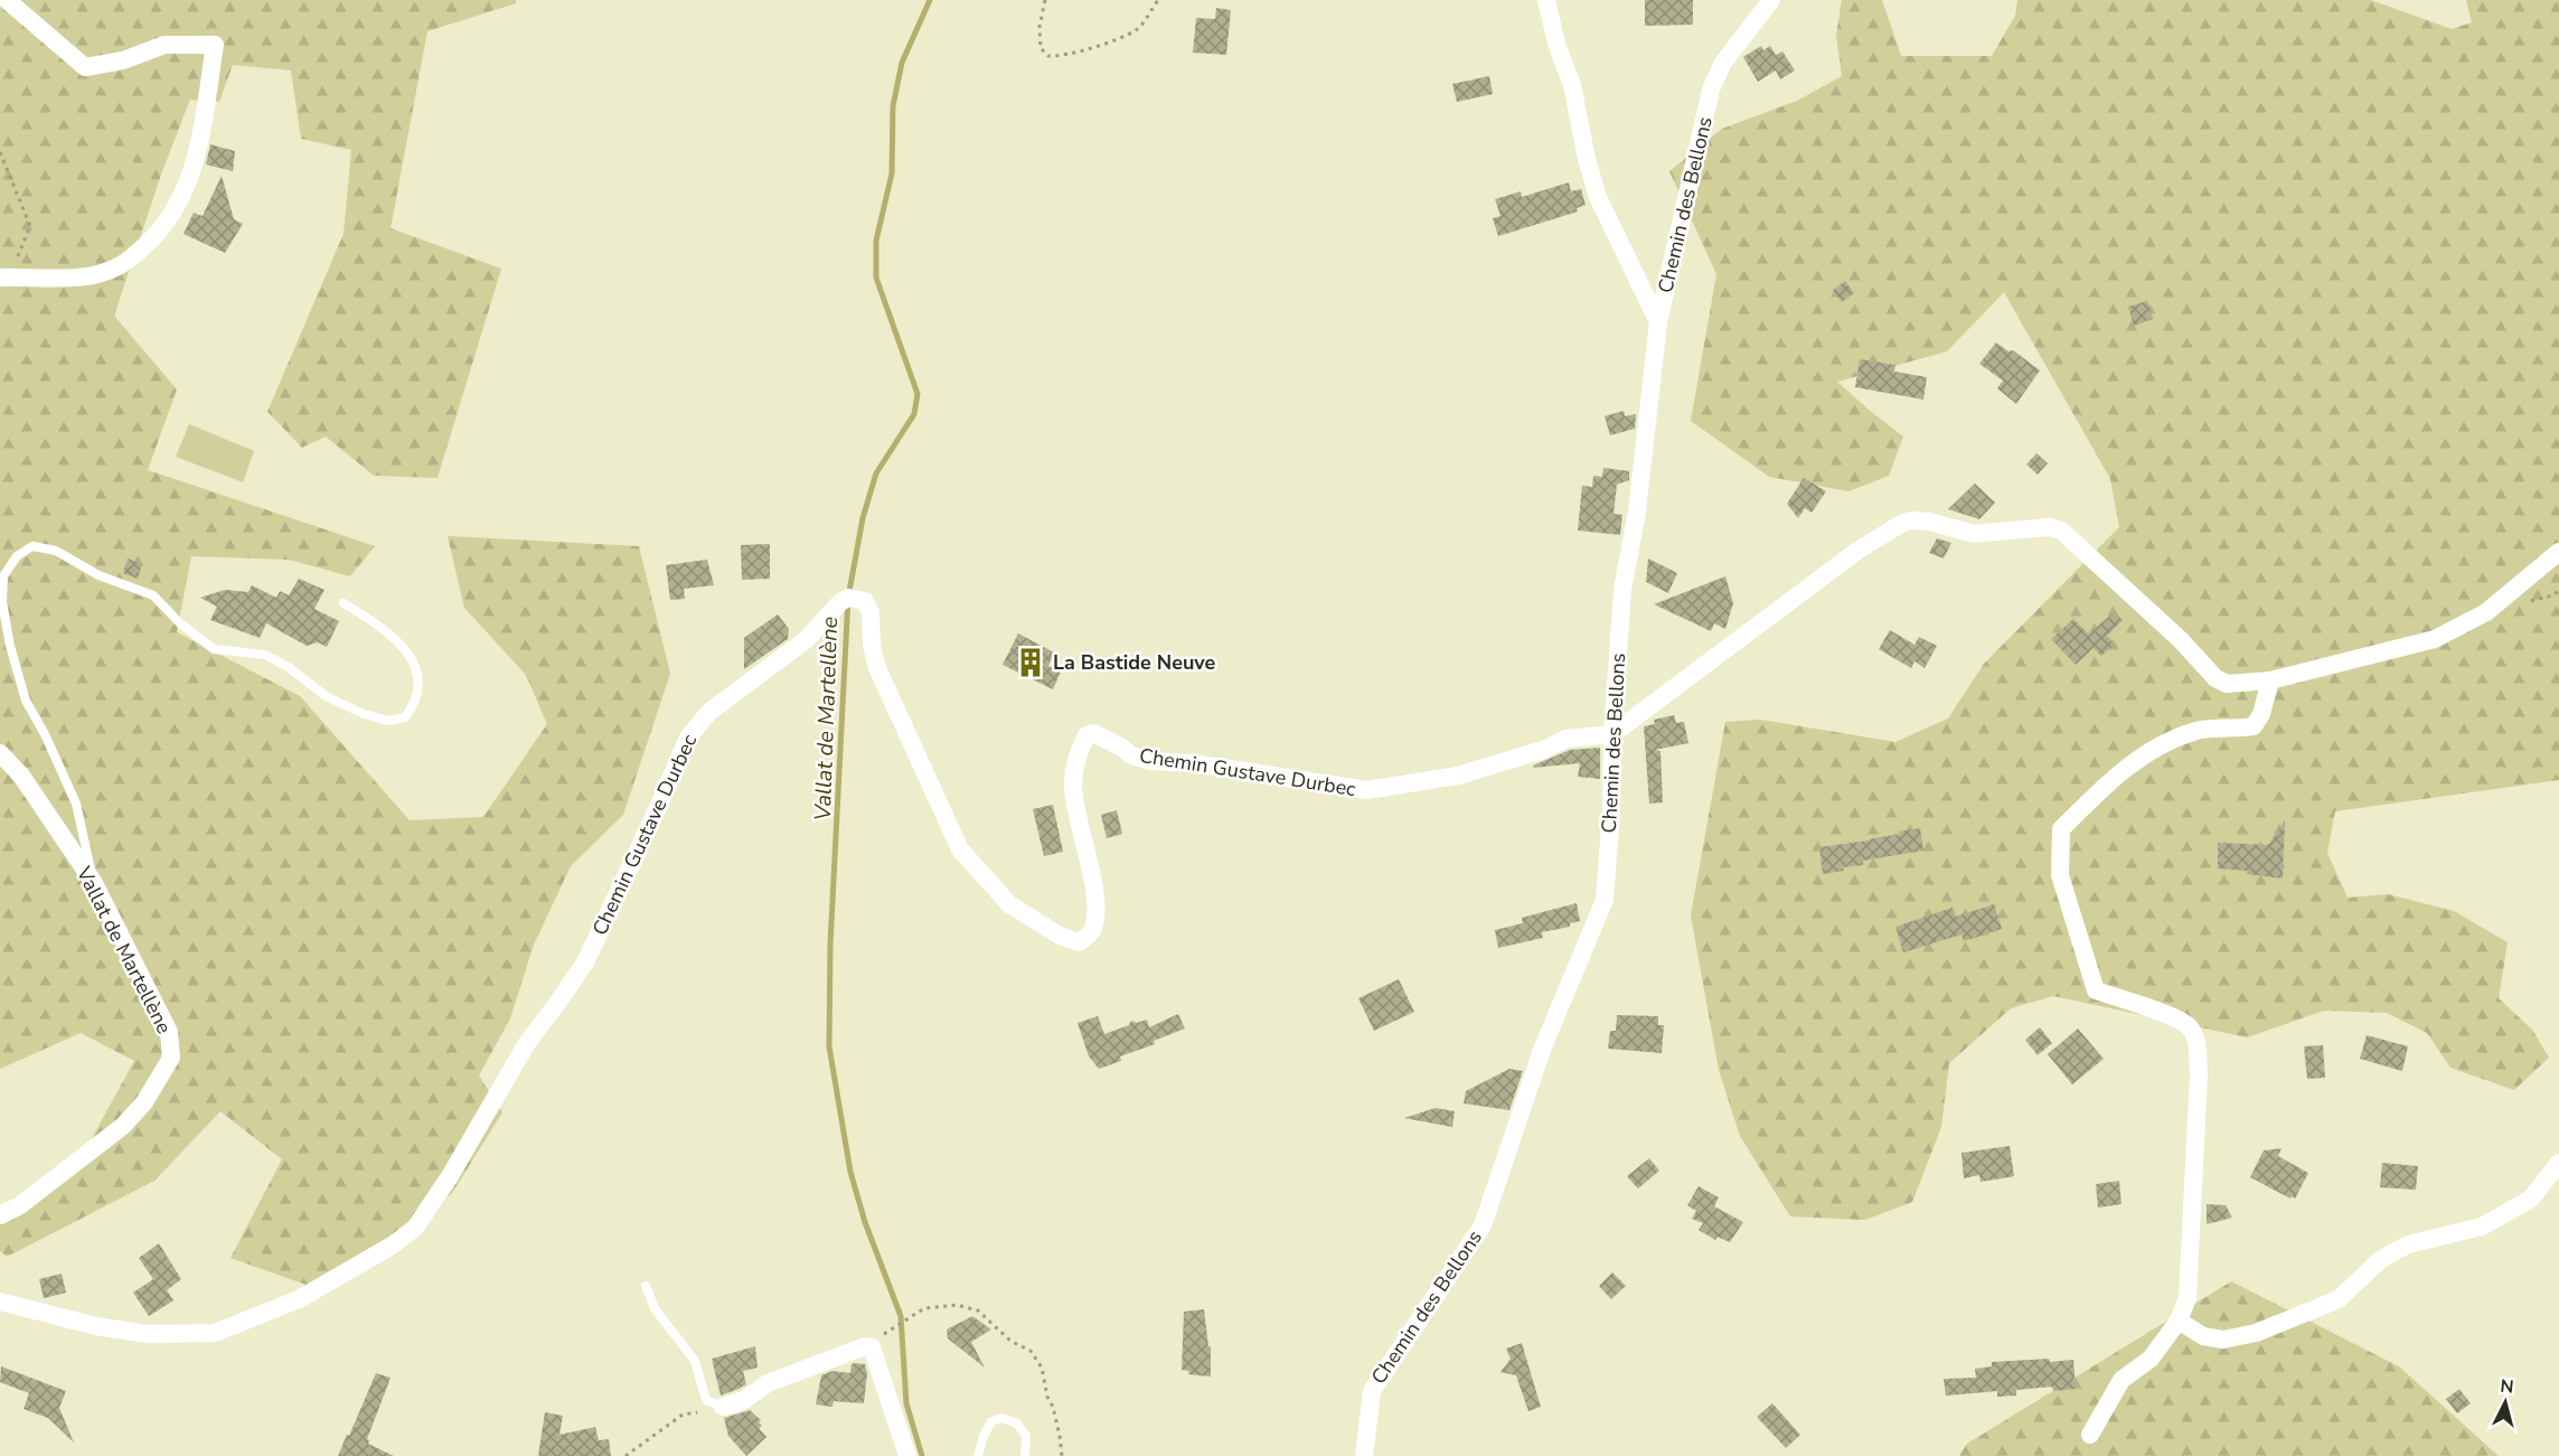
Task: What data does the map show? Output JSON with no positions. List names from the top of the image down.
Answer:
{
  "streets": {
    "street": ["Chemin des Bellons", "Chemin Gustave Durbec", "Vallat de Martellène"]
  },
  "crossings": [
    ["Chemin des Bellons", "Chemin Gustave Durbec"]
  ],
  "water": ["Vallat de Martellène"],
  "places": {
    "building": ["La Bastide Neuve"]
  },
  "north": "top"
}
